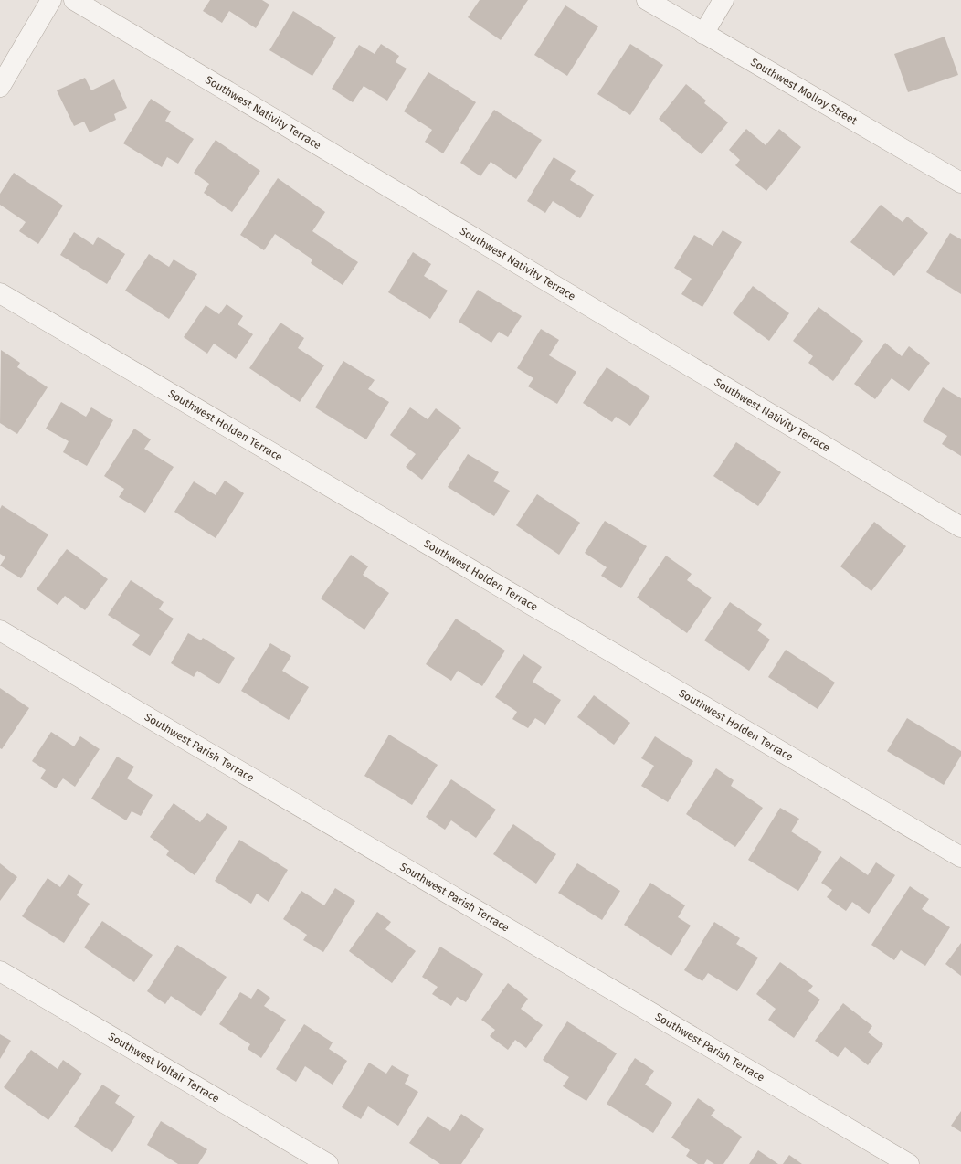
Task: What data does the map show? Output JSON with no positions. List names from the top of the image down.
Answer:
{
  "streets": {
    "street": [
      "Southwest Molloy Street",
      "Southwest Nativity Terrace",
      "Southwest Holden Terrace",
      "Southwest Parish Terrace",
      "Southwest Voltair Terrace"
    ]
  }
}
